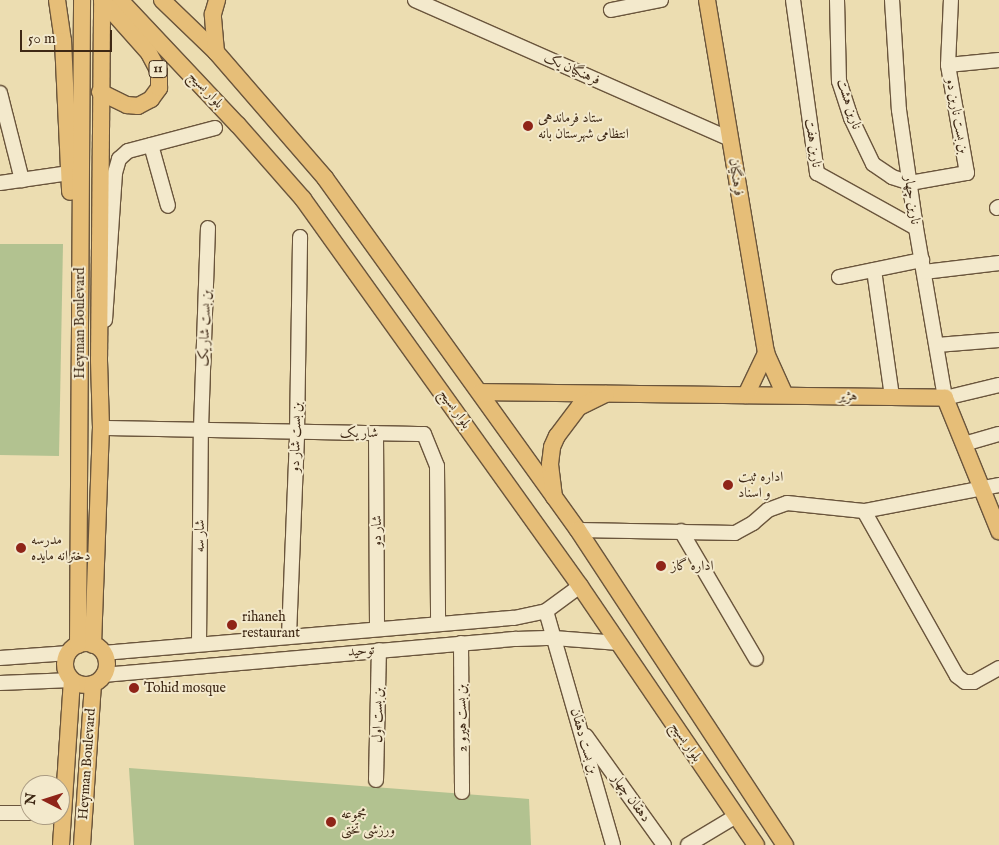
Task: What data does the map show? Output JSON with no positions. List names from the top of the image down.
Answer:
{
  "streets": {
    "main road": [
      "11",
      "بلوار بسیج",
      "فرهنگیان",
      "Heyman Boulevard",
      "هژیر"
    ],
    "street": [
      "فرهنگیان یک",
      "نارین هشت",
      "بن بست نارین دو",
      "نارین هفت",
      "نارین چهار",
      "بن بست شار یک",
      "شار یک",
      "بن بست شار دو",
      "شار دو",
      "شار سه",
      "توحید",
      "بن بست اول",
      "بن بست هیرو 2",
      "بن بست دهقان",
      "دهقان چهار"
    ]
  },
  "crossings": [
    ["11", "Heyman Boulevard"],
    ["فرهنگیان یک", "فرهنگیان"],
    ["بلوار بسیج", "هژیر"],
    ["بلوار بسیج", "توحید"],
    ["نارین هشت", "بن بست نارین دو"],
    ["نارین هشت", "نارین چهار"],
    ["بن بست نارین دو", "نارین چهار"],
    ["نارین هفت", "نارین چهار"],
    ["فرهنگیان", "هژیر"],
    ["نارین چهار", "هژیر"],
    ["Heyman Boulevard", "شار یک"],
    ["Heyman Boulevard", "توحید"],
    ["بن بست شار یک", "شار یک"],
    ["بن بست شار یک", "شار سه"],
    ["شار یک", "بن بست شار دو"],
    ["شار یک", "شار دو"],
    ["شار یک", "شار سه"],
    ["شار یک", "توحید"],
    ["بن بست شار دو", "توحید"],
    ["شار دو", "توحید"],
    ["شار سه", "توحید"],
    ["توحید", "بن بست اول"],
    ["توحید", "بن بست هیرو 2"],
    ["توحید", "بن بست دهقان"],
    ["بن بست دهقان", "دهقان چهار"]
  ],
  "places": [
    "ستاد فرماندهی انتظامی شهرستان بانه",
    "اداره ثبت و اسناد",
    "مدرسه دخترانه مایده",
    "اداره گاز",
    "rihaneh restaurant",
    "Tohid mosque",
    "مجموعه ورزشی تختی"
  ],
  "scale_bar": "50 m",
  "north": "left"
}
